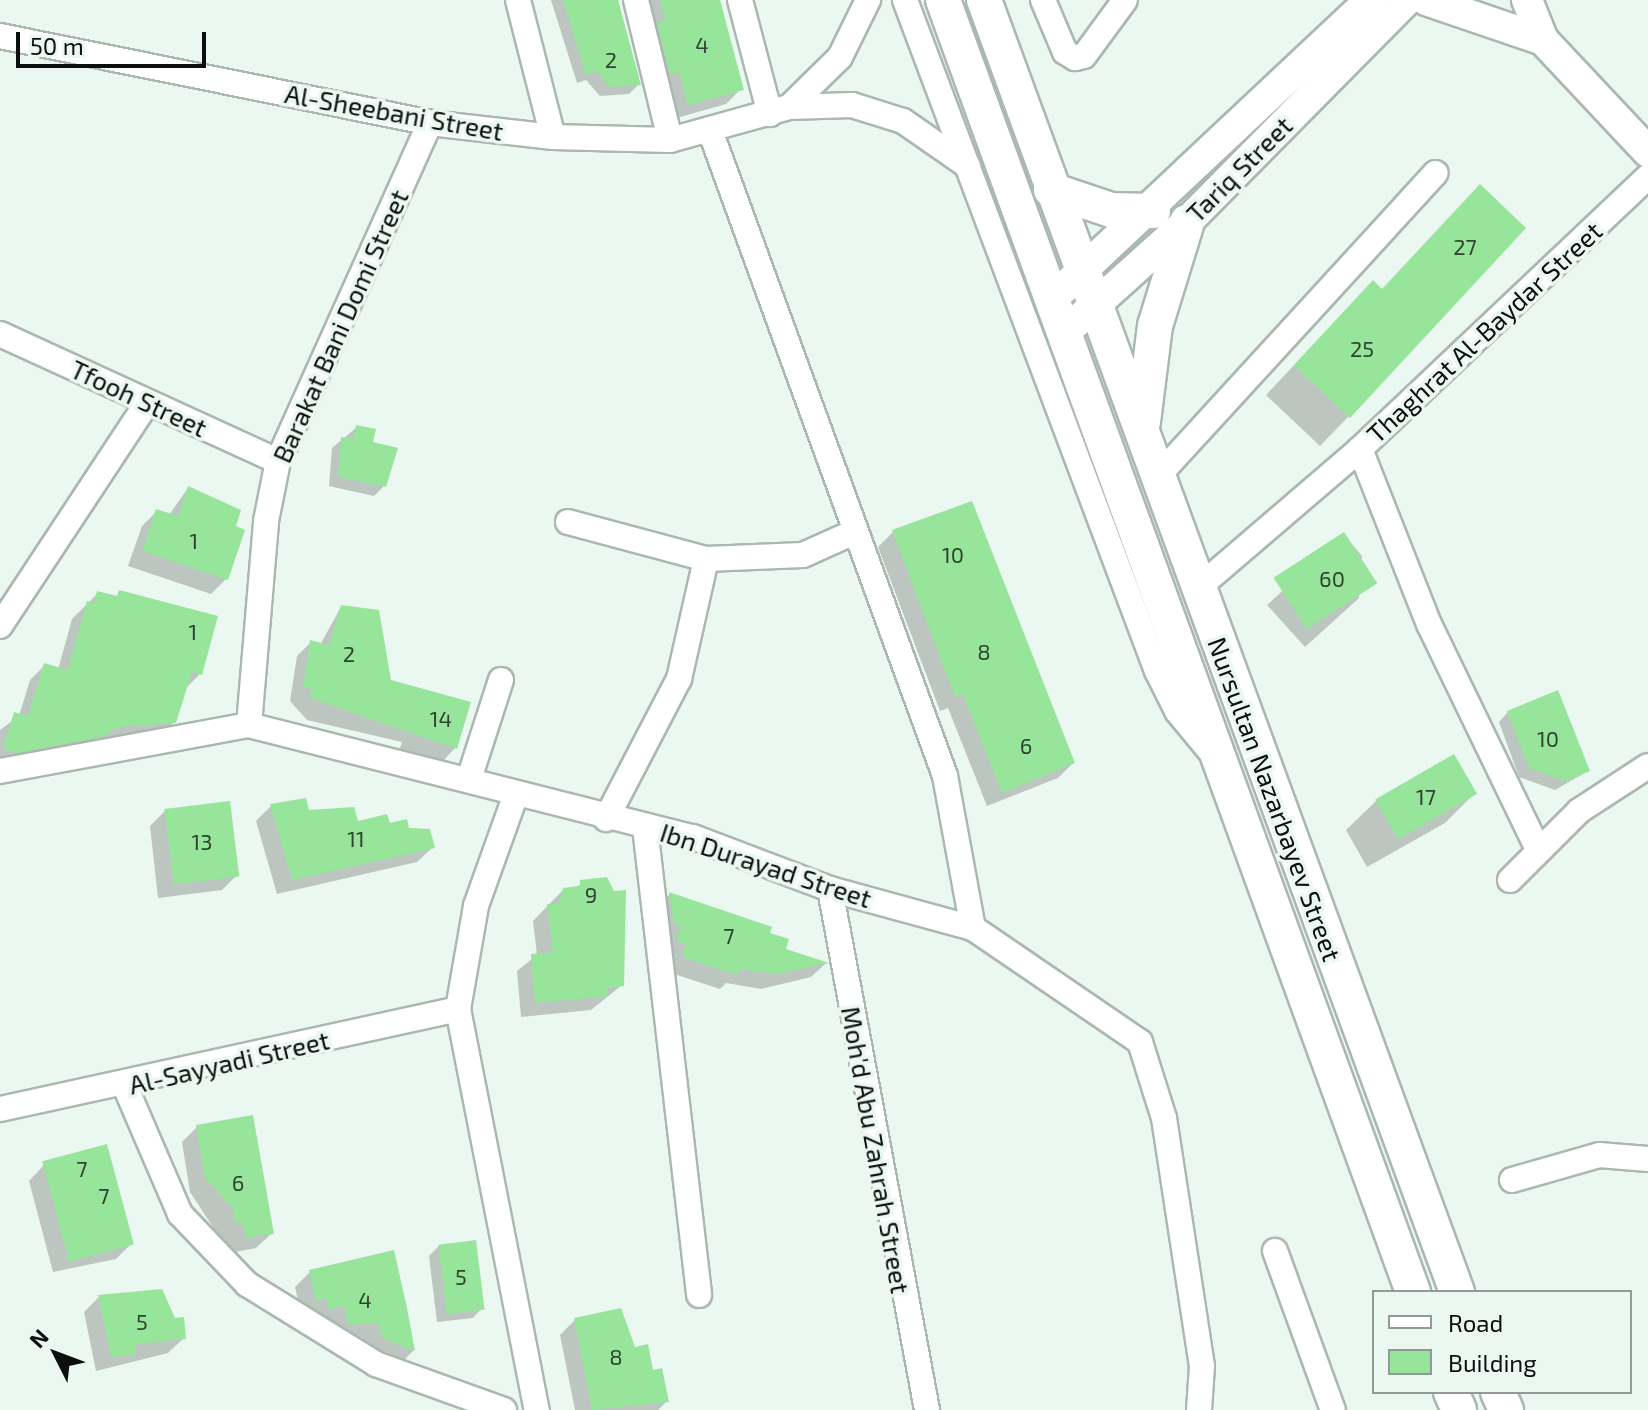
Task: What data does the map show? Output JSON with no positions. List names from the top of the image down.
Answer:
{
  "streets": {
    "main road": ["Nursultan Nazarbayev Street"],
    "street": [
      "Al-Sheebani Street",
      "Tariq Street",
      "Barakat Bani Domi Street",
      "Thaghrat Al-Baydar Street",
      "Tfooh Street",
      "Ibn Durayad Street",
      "Al-Sayyadi Street",
      "Moh'd Abu Zahrah Street"
    ]
  },
  "crossings": [
    ["Al-Sheebani Street", "Barakat Bani Domi Street"],
    ["Tariq Street", "Nursultan Nazarbayev Street"],
    ["Barakat Bani Domi Street", "Tfooh Street"],
    ["Barakat Bani Domi Street", "Ibn Durayad Street"],
    ["Ibn Durayad Street", "Moh'd Abu Zahrah Street"]
  ],
  "house_numbers": [
    "4",
    "2",
    "27",
    "25",
    "1",
    "10",
    "60",
    "1",
    "8",
    "2",
    "14",
    "10",
    "6",
    "17",
    "11",
    "13",
    "9",
    "7",
    "7",
    "6",
    "7",
    "5",
    "4",
    "5",
    "8"
  ],
  "legend": ["Road", "Building"],
  "scale_bar": "50 m",
  "north": "top left"
}
